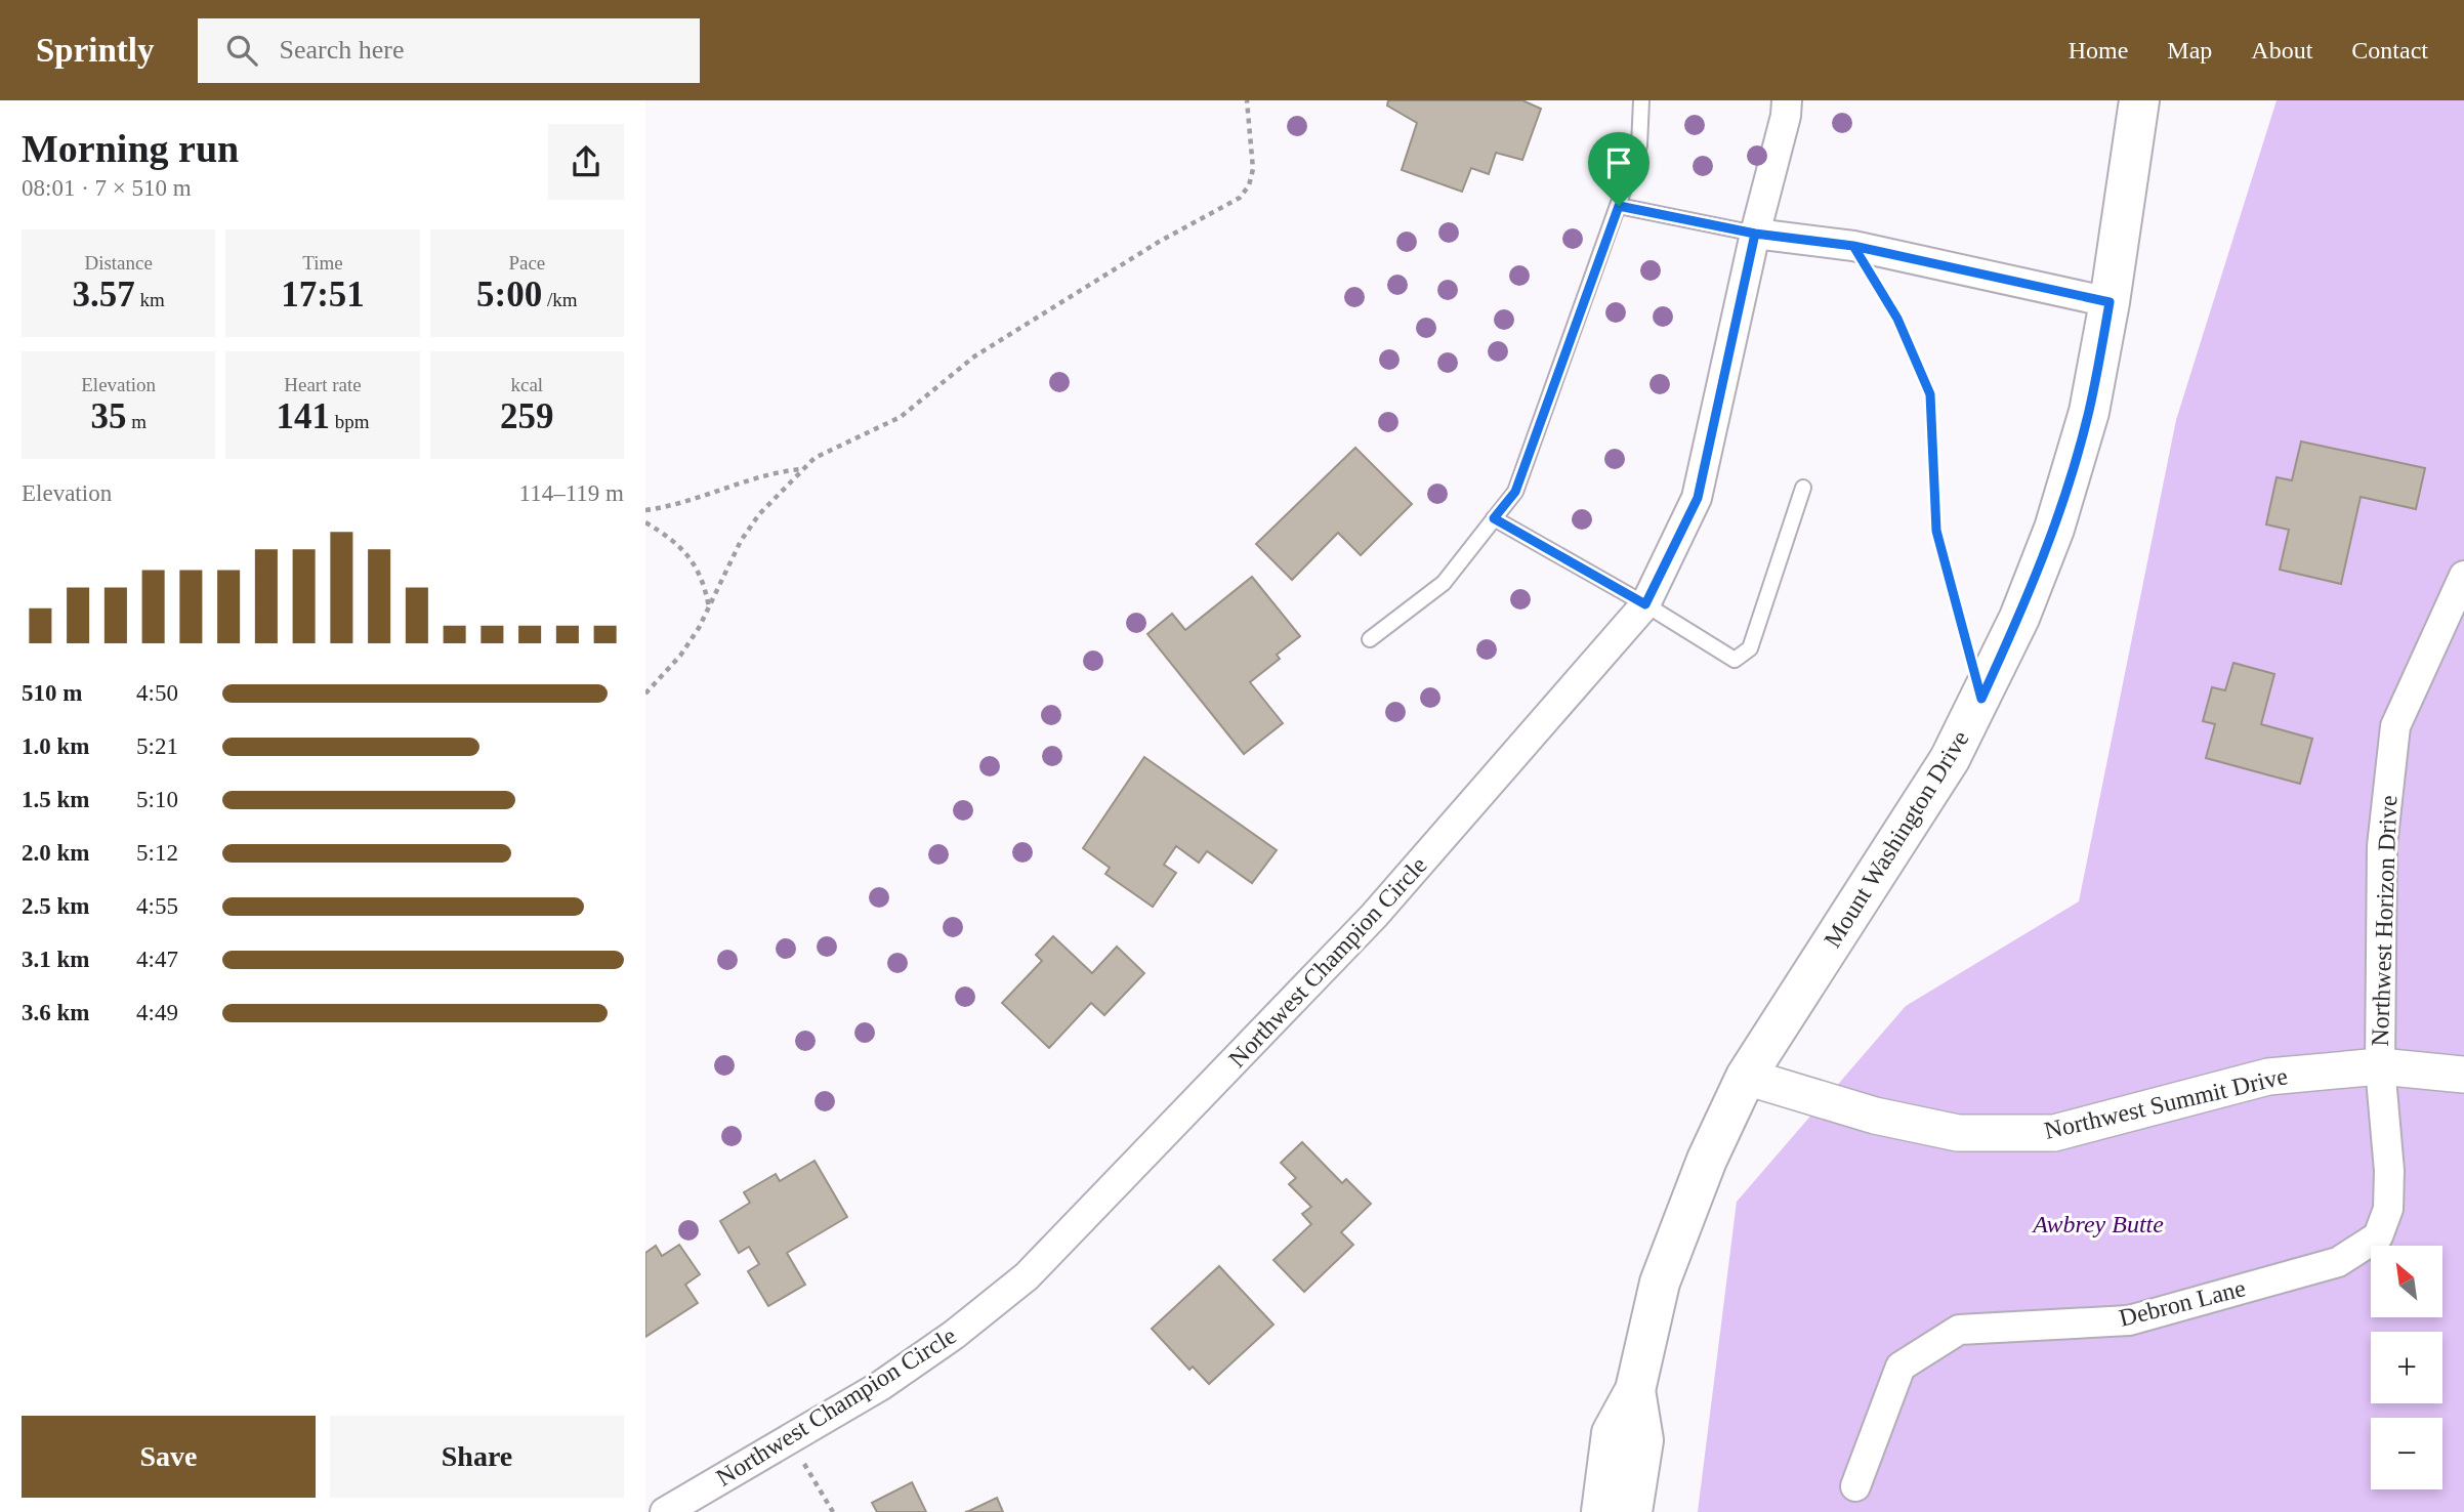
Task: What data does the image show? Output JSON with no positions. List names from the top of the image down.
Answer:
{
  "streets": {
    "main road": ["Mount Washington Drive"],
    "street": [
      "Northwest Horizon Drive",
      "Northwest Champion Circle",
      "Northwest Summit Drive",
      "Debron Lane"
    ]
  },
  "crossings": [
    ["Mount Washington Drive", "Northwest Summit Drive"],
    ["Northwest Horizon Drive", "Northwest Summit Drive"],
    ["Northwest Horizon Drive", "Debron Lane"],
    ["Northwest Summit Drive", "Debron Lane"]
  ],
  "parks": ["Awbrey Butte"],
  "north": "top left",
  "page": {
    "header": "Sprintly",
    "search": "Search here",
    "nav": [
      "Home",
      "Map",
      "About",
      "Contact"
    ],
    "heading": ["Morning run", "08:01 · 7 × 510 m"],
    "stats": [
      ["Distance", "3.57 km"],
      ["Time", "17:51"],
      ["Pace", "5:00 /km"],
      ["Elevation", "35 m"],
      ["Heart rate", "141 bpm"],
      ["kcal", "259"]
    ],
    "chart": ["Elevation", "114–119 m"],
    "list": [
      {
        "name": "510 m",
        "note": "4:50"
      },
      {
        "name": "1.0 km",
        "note": "5:21"
      },
      {
        "name": "1.5 km",
        "note": "5:10"
      },
      {
        "name": "2.0 km",
        "note": "5:12"
      },
      {
        "name": "2.5 km",
        "note": "4:55"
      },
      {
        "name": "3.1 km",
        "note": "4:47"
      },
      {
        "name": "3.6 km",
        "note": "4:49"
      }
    ],
    "map_buttons": ["+", "−"],
    "buttons": ["Save", "Share"]
  }
}
